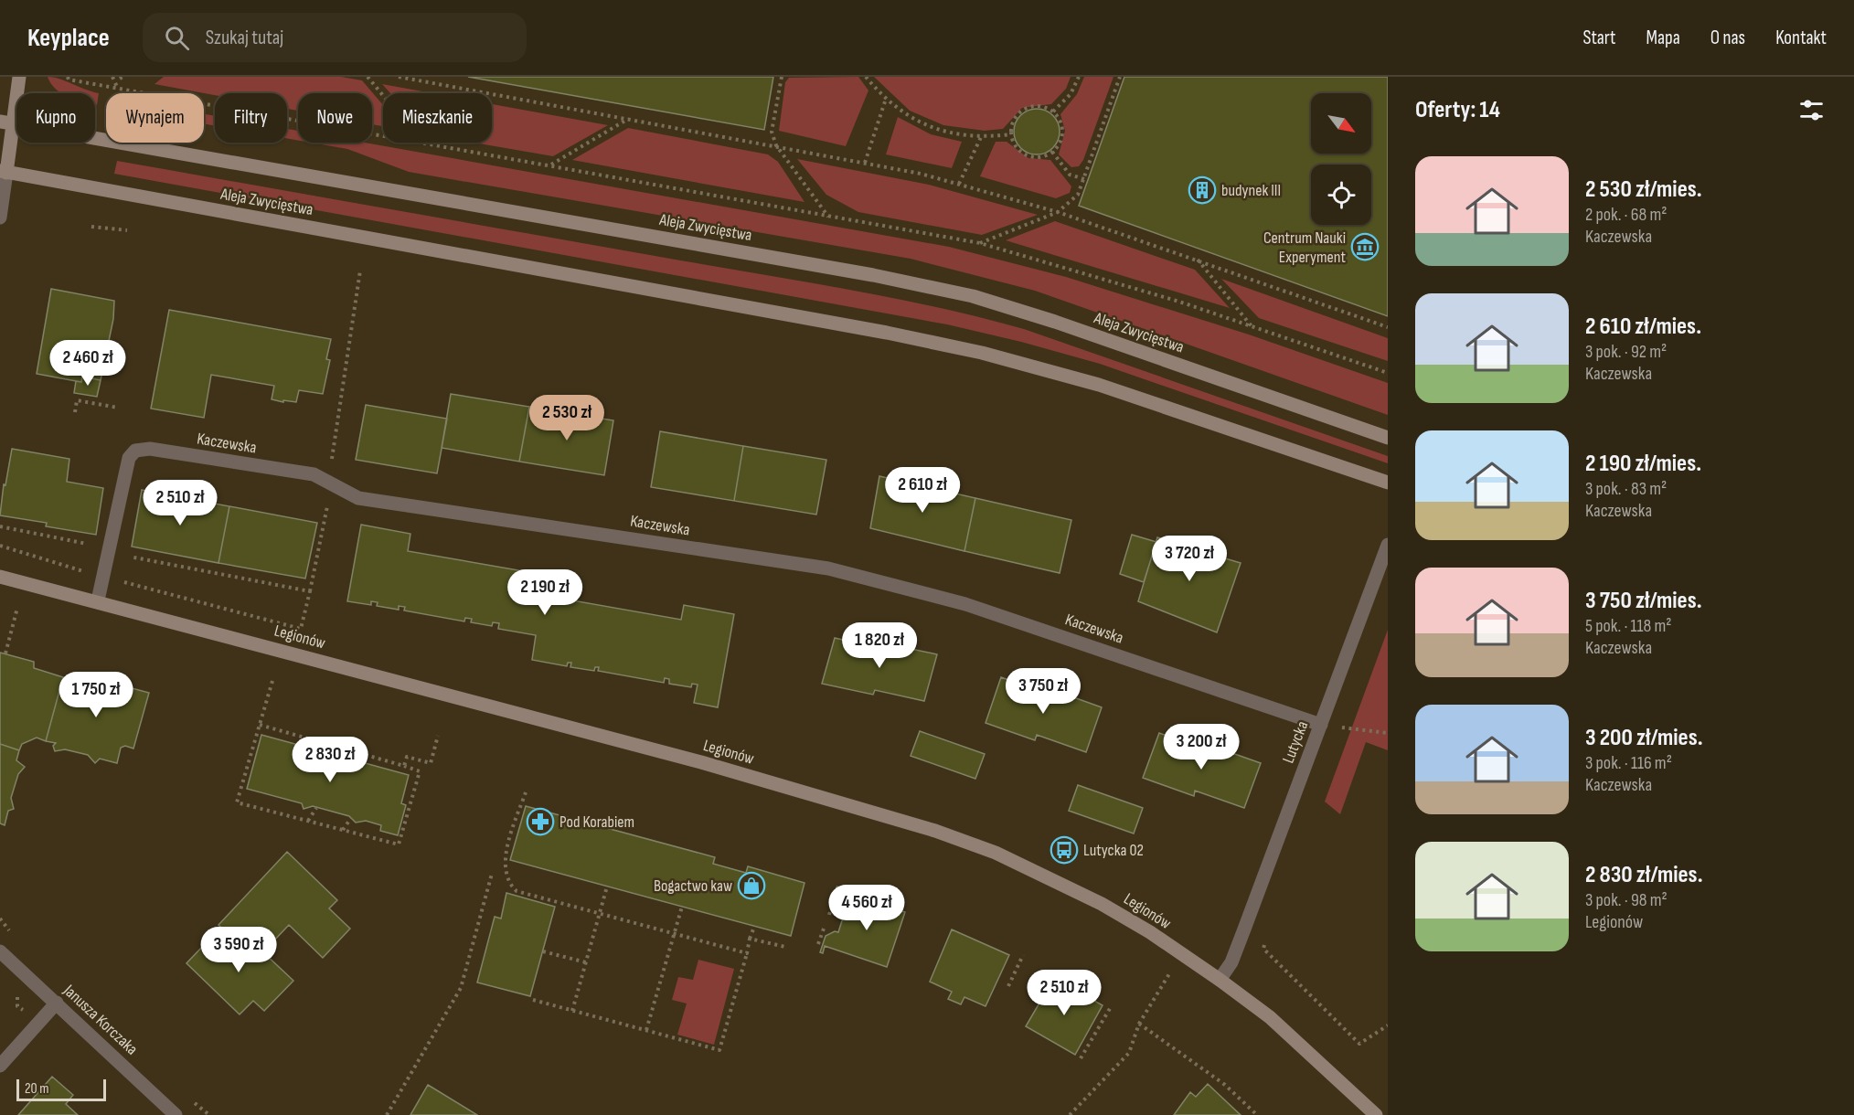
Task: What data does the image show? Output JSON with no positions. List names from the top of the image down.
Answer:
{
  "streets": {
    "main road": ["Aleja Zwycięstwa", "Legionów"],
    "street": ["Kaczewska", "Lutycka", "Janusza Korczaka"]
  },
  "crossings": [
    ["Kaczewska", "Legionów"],
    ["Kaczewska", "Lutycka"],
    ["Legionów", "Lutycka"]
  ],
  "places": {
    "building": ["budynek III"],
    "museum": ["Centrum Nauki Experyment"],
    "pharmacy": ["Pod Korabiem"],
    "bus stop": ["Lutycka 02"],
    "shop": ["Bogactwo kaw"]
  },
  "scale_bar": "20 m",
  "north": "bottom right",
  "page": {
    "header": "Keyplace",
    "search": "Szukaj tutaj",
    "nav": [
      "Start",
      "Mapa",
      "O nas",
      "Kontakt"
    ],
    "heading": "Oferty: 14",
    "chip": [
      "Kupno",
      "Wynajem",
      "Filtry",
      "Nowe",
      "Mieszkanie"
    ],
    "list": [
      {
        "name": "2 530 zł/mies.",
        "note": "2 pok. · 68 m² · Kaczewska"
      },
      {
        "name": "2 610 zł/mies.",
        "note": "3 pok. · 92 m² · Kaczewska"
      },
      {
        "name": "2 190 zł/mies.",
        "note": "3 pok. · 83 m² · Kaczewska"
      },
      {
        "name": "3 750 zł/mies.",
        "note": "5 pok. · 118 m² · Kaczewska"
      },
      {
        "name": "3 200 zł/mies.",
        "note": "3 pok. · 116 m² · Kaczewska"
      },
      {
        "name": "2 830 zł/mies.",
        "note": "3 pok. · 98 m² · Legionów"
      }
    ],
    "price": [
      "2 460 zł",
      "2 530 zł",
      "2 610 zł",
      "2 510 zł",
      "3 720 zł",
      "2 190 zł",
      "1 820 zł",
      "3 750 zł",
      "1 750 zł",
      "3 200 zł",
      "2 830 zł",
      "4 560 zł",
      "3 590 zł",
      "2 510 zł"
    ],
    "scale": "20 m"
  }
}
